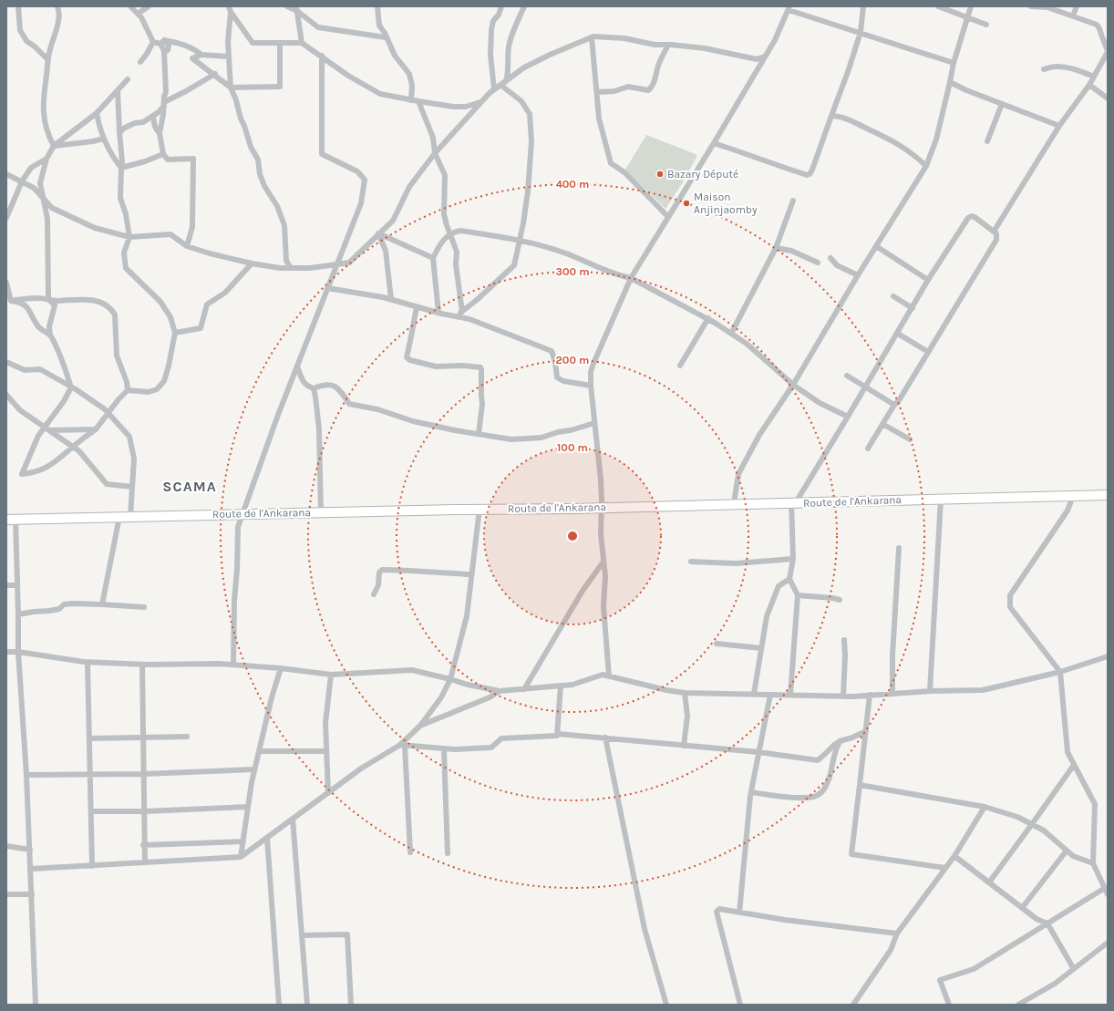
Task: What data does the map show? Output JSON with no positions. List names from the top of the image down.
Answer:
{
  "streets": {
    "main road": ["Route de l'Ankarana"]
  },
  "districts": ["SCAMA"],
  "places": ["Bazary Député", "Maison Anjinjaomby"],
  "rings": [
    "400 m",
    "300 m",
    "200 m",
    "100 m"
  ]
}
